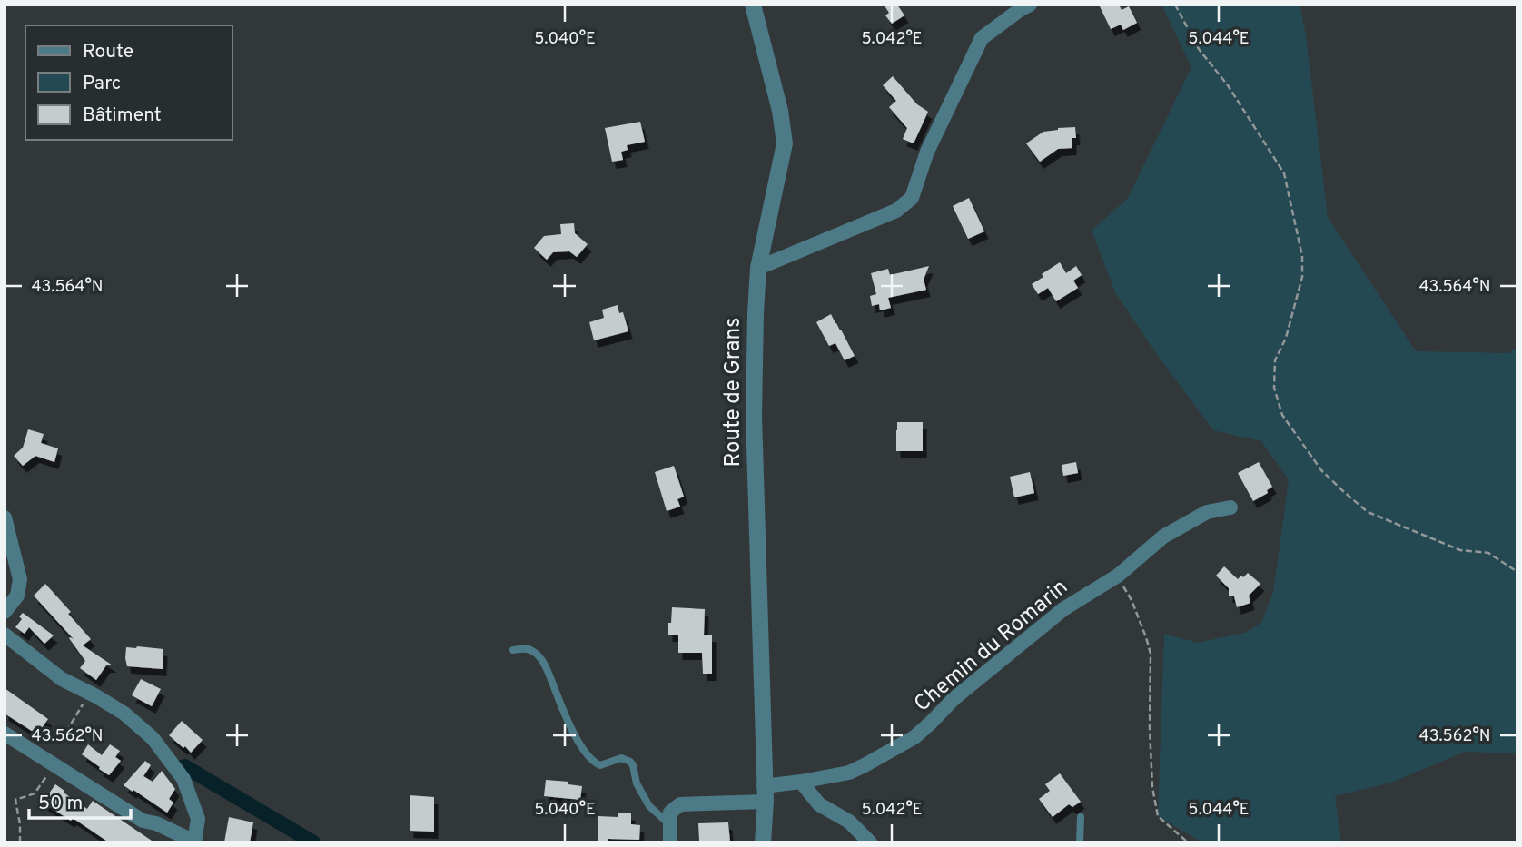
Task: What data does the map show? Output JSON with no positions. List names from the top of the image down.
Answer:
{
  "streets": {
    "street": ["Route de Grans", "Chemin du Romarin"]
  },
  "crossings": [
    ["Route de Grans", "Chemin du Romarin"]
  ],
  "legend": ["Route", "Parc", "Bâtiment"],
  "scale_bar": "50 m",
  "coordinates": [
    "5.040°E",
    "5.042°E",
    "5.044°E",
    "43.564°N",
    "43.562°N"
  ]
}
